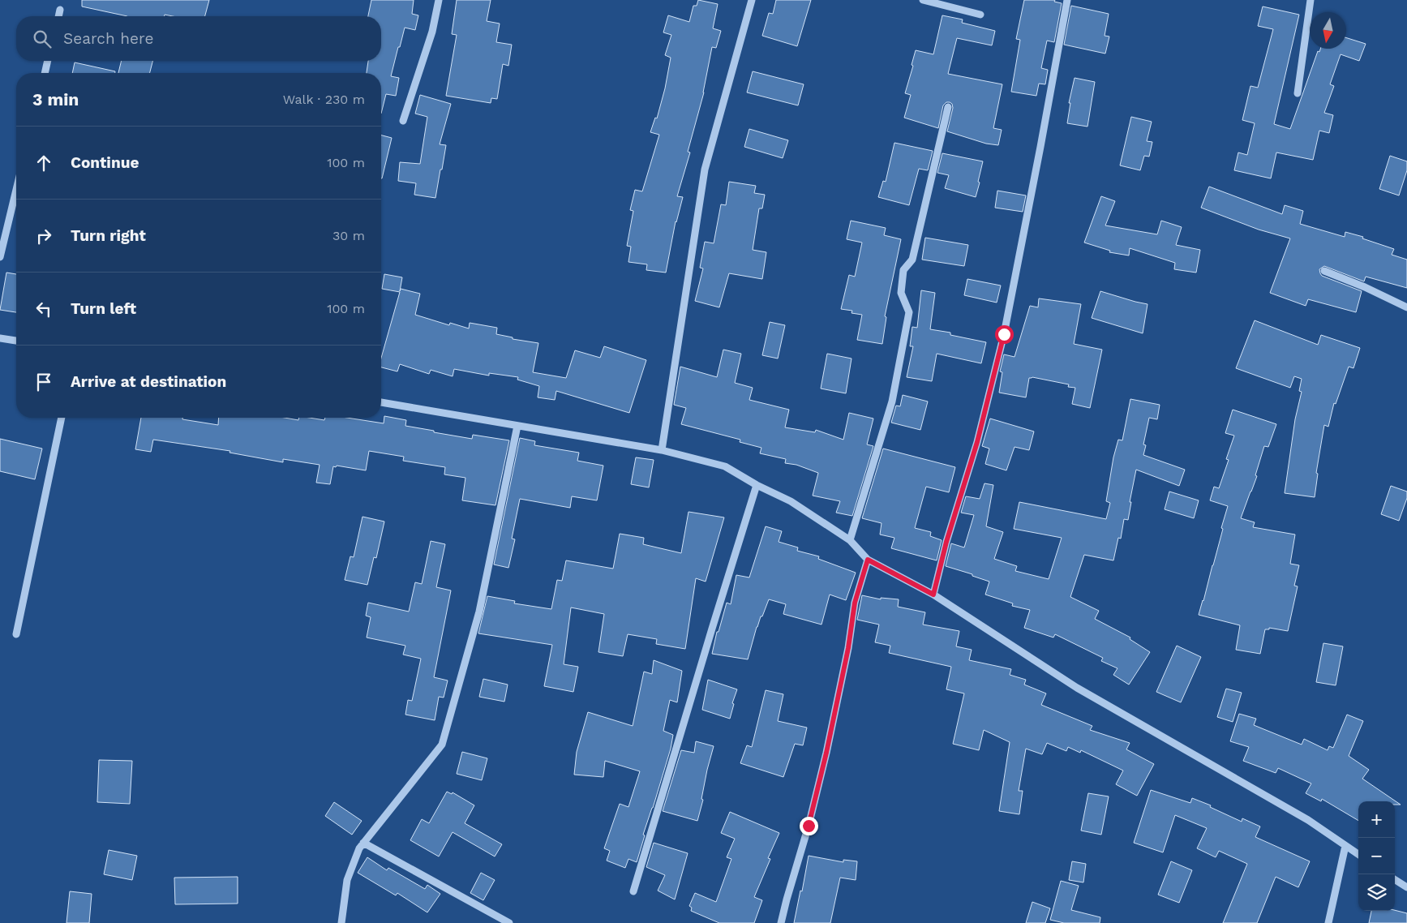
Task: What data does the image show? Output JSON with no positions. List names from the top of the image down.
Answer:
{
  "north": "bottom",
  "page": {
    "search": "Search here",
    "heading": ["3 min", "Walk · 230 m"],
    "list": [
      ["Continue", "100 m"],
      ["Turn right", "30 m"],
      ["Turn left", "100 m"],
      "Arrive at destination"
    ],
    "map_buttons": ["+", "−"]
  }
}
